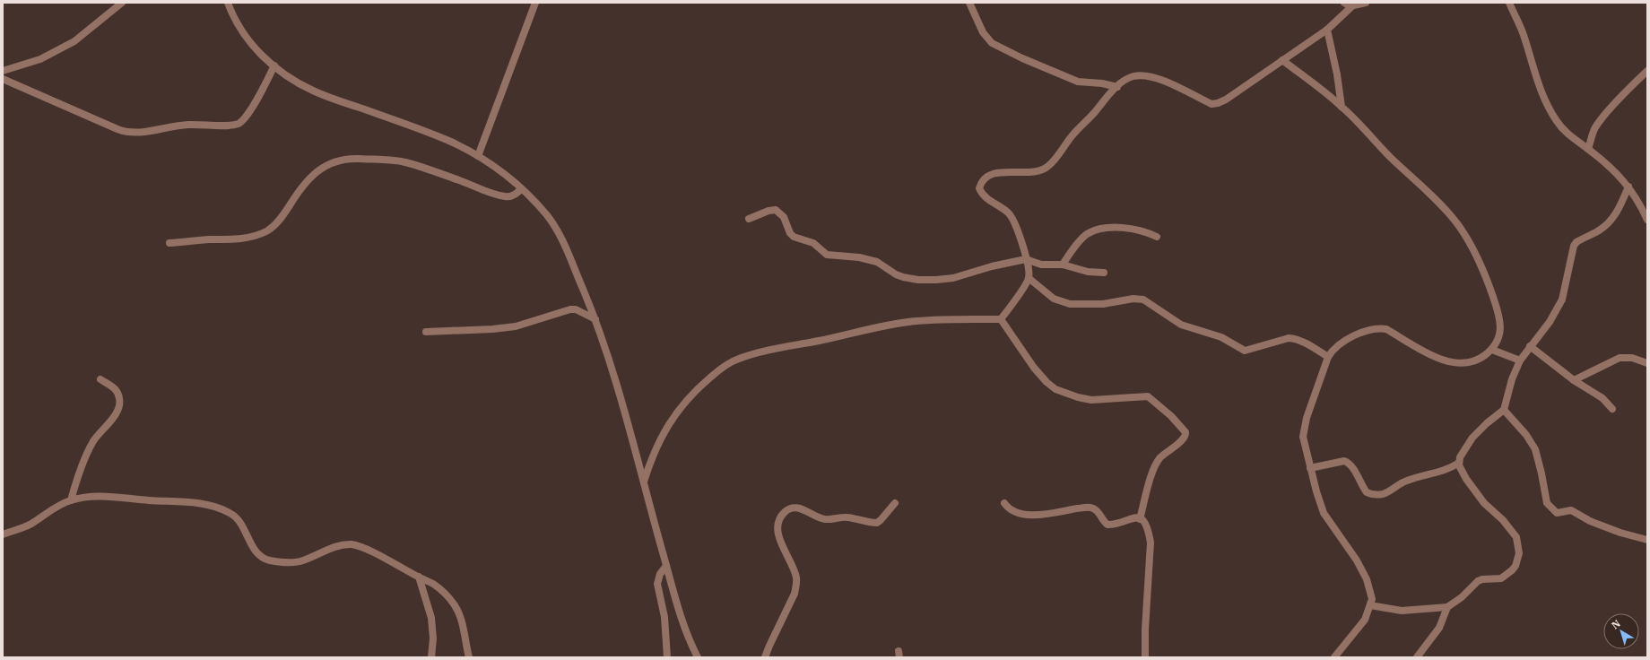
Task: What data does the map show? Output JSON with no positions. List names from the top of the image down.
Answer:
{
  "north": "top left"
}
